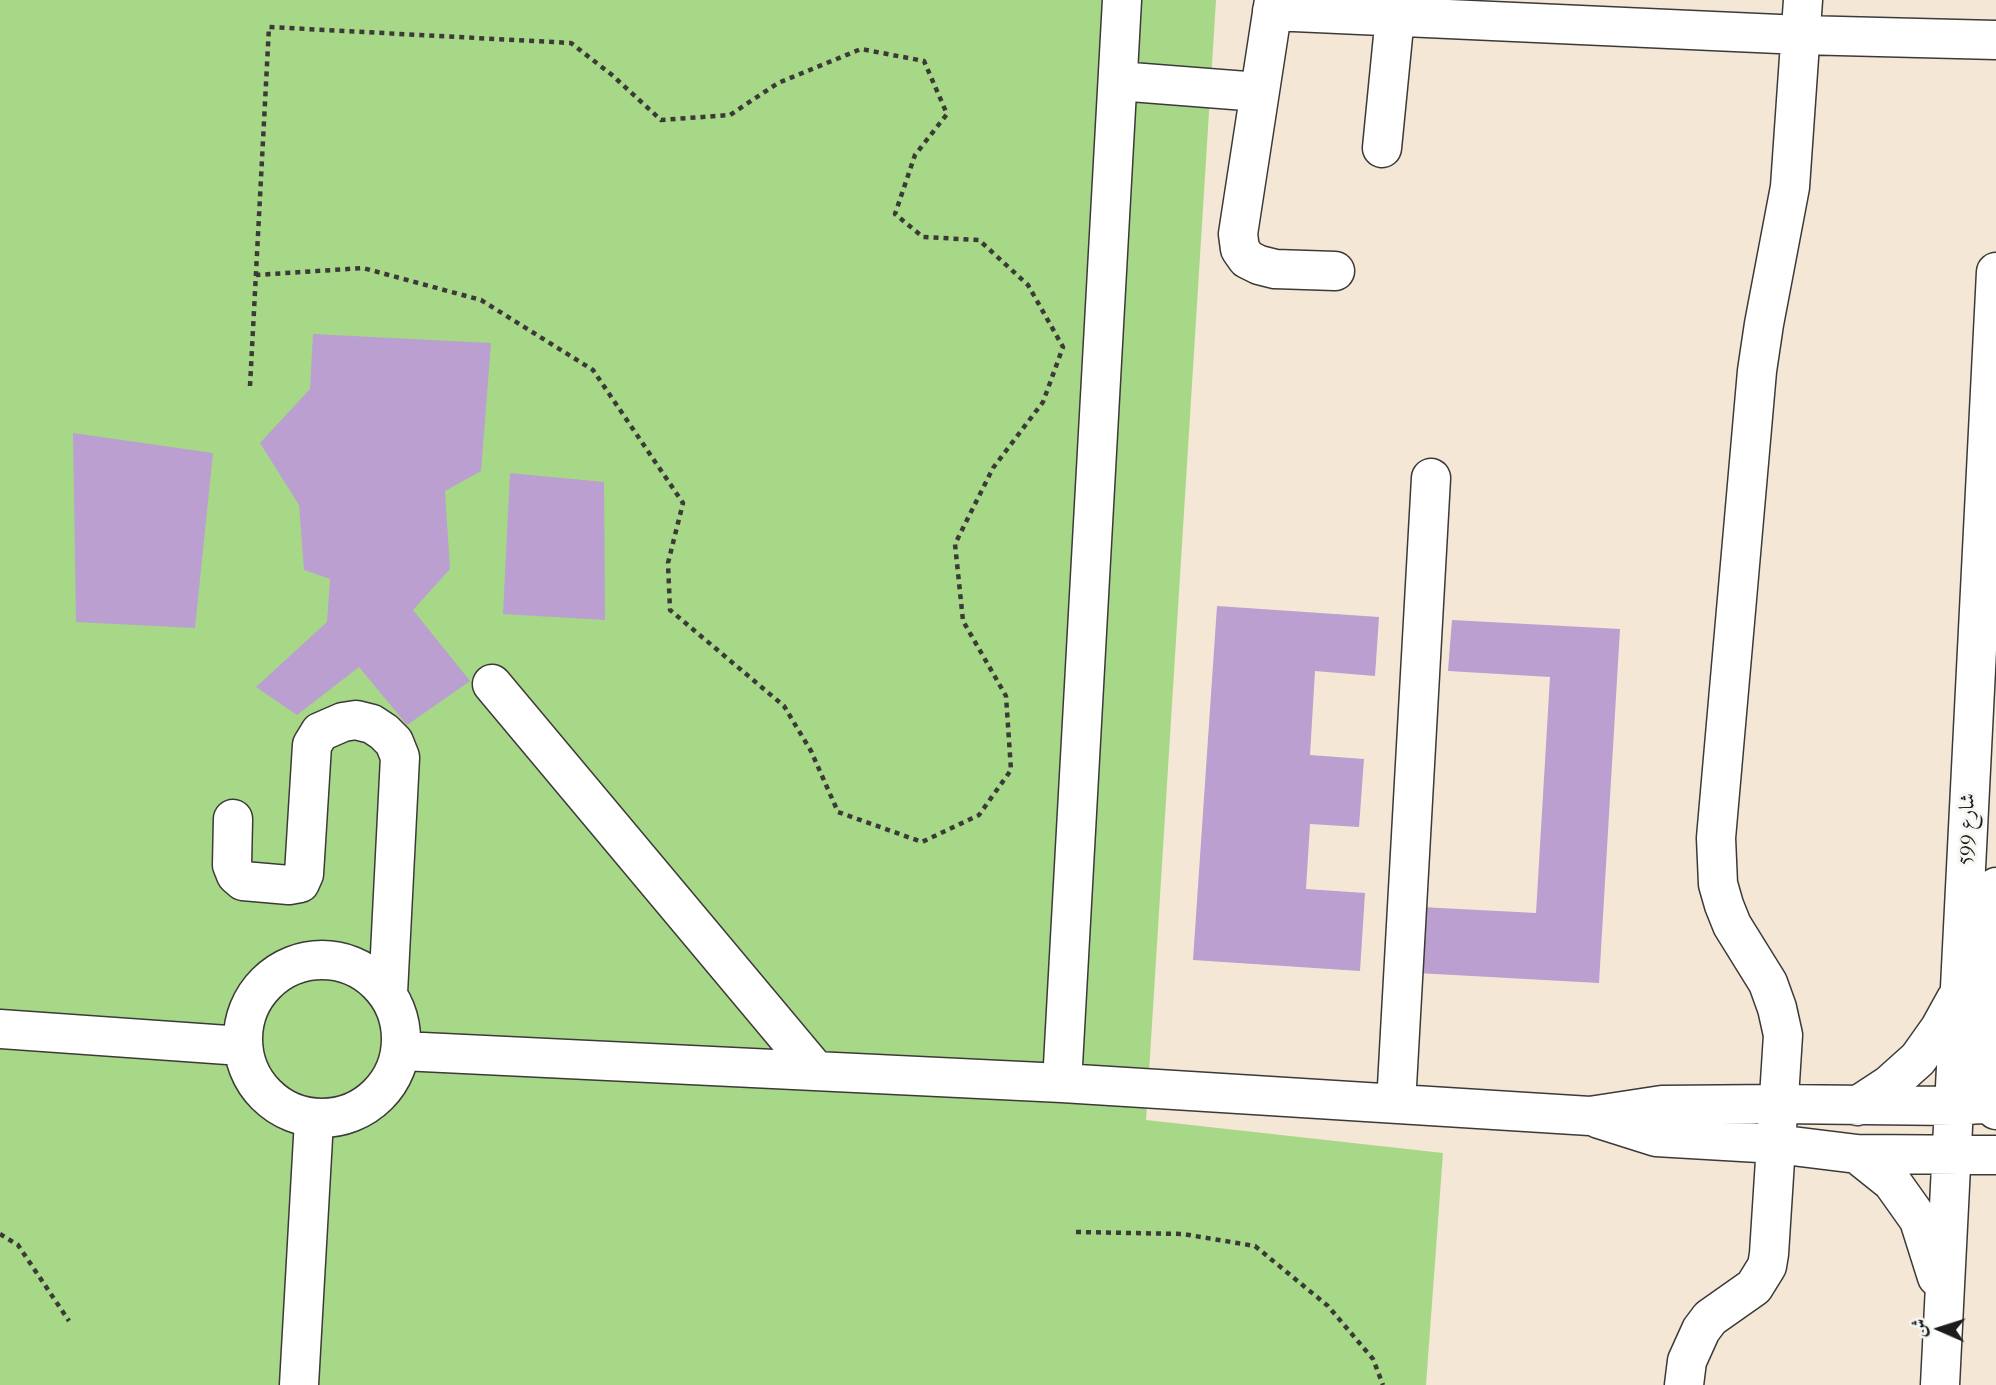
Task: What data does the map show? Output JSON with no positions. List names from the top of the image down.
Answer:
{
  "streets": {
    "street": ["شارع 599"]
  },
  "north": "left"
}
